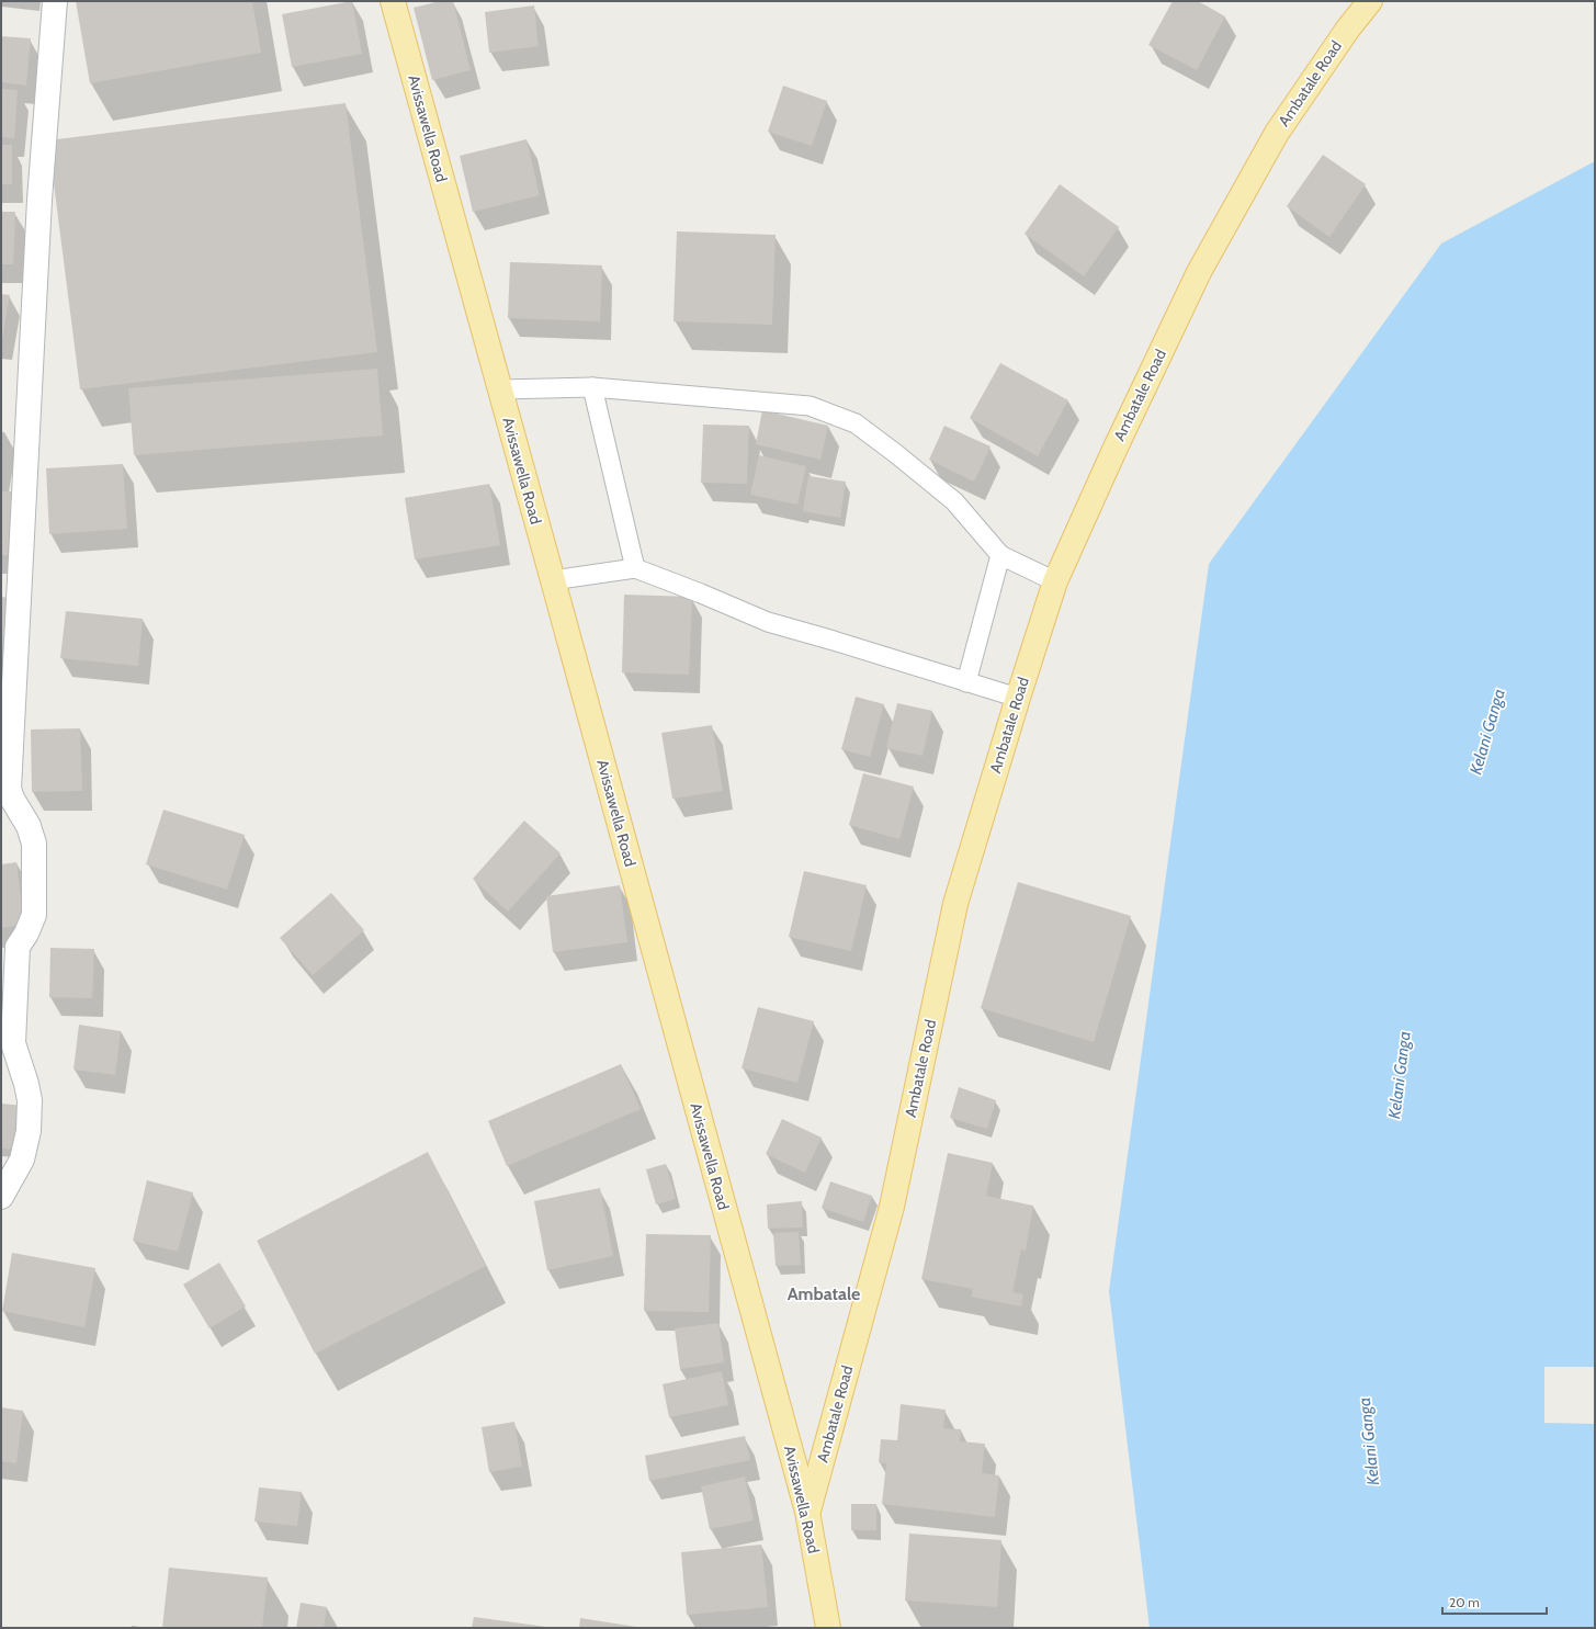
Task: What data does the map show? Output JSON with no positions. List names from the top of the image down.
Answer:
{
  "streets": {
    "main road": ["Ambatale Road", "Avissawella Road"]
  },
  "crossings": [
    ["Ambatale Road", "Avissawella Road"]
  ],
  "districts": ["Ambatale"],
  "water": ["Kelani Ganga"],
  "scale_bar": "20 m"
}
